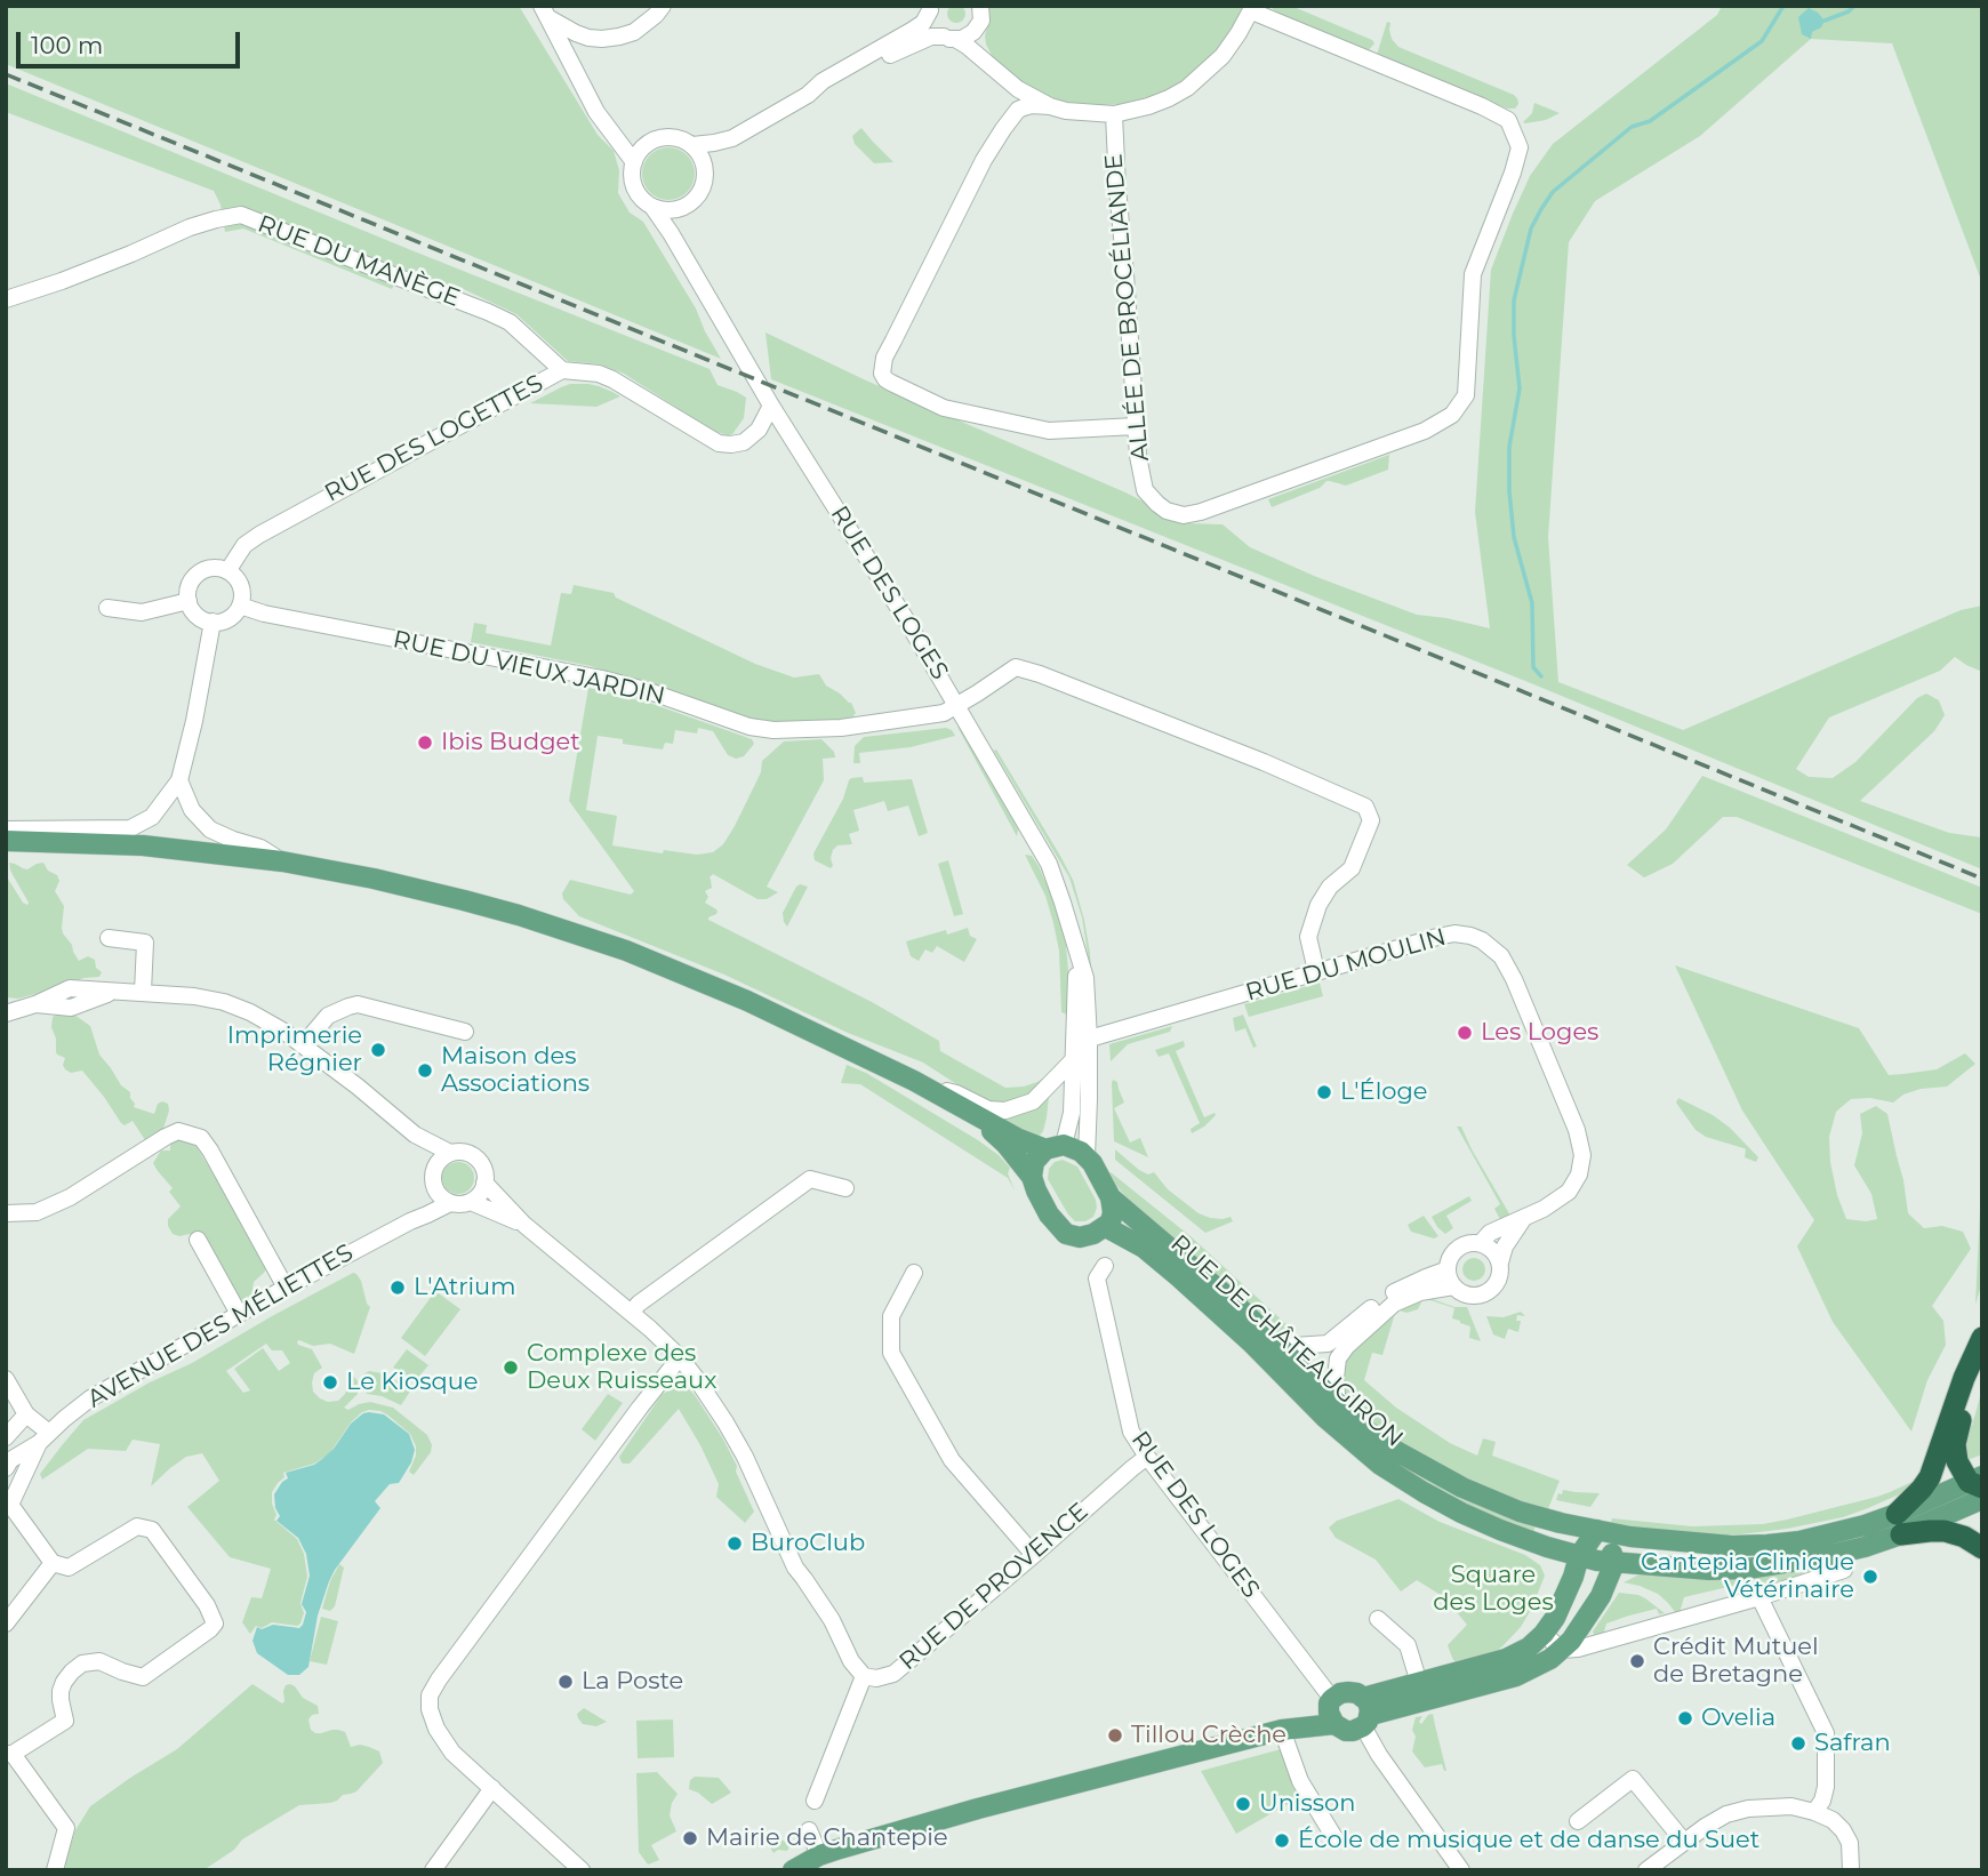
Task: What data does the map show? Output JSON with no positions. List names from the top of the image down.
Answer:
{
  "streets": {
    "main road": ["RUE DE CHÂTEAUGIRON"],
    "street": [
      "RUE DU MANÈGE",
      "ALLÉE DE BROCÉLIANDE",
      "RUE DES LOGETTES",
      "RUE DES LOGES",
      "RUE DU VIEUX JARDIN",
      "RUE DU MOULIN",
      "AVENUE DES MÉLIETTES",
      "RUE DE PROVENCE"
    ]
  },
  "crossings": [
    ["RUE DU MANÈGE", "RUE DES LOGETTES"],
    ["RUE DES LOGETTES", "RUE DES LOGES"],
    ["RUE DES LOGETTES", "RUE DU VIEUX JARDIN"],
    ["RUE DES LOGES", "RUE DU VIEUX JARDIN"],
    ["RUE DES LOGES", "RUE DU MOULIN"],
    ["RUE DES LOGES", "RUE DE CHÂTEAUGIRON"],
    ["RUE DES LOGES", "RUE DE PROVENCE"],
    ["RUE DU VIEUX JARDIN", "RUE DU MOULIN"]
  ],
  "parks": ["Square des Loges"],
  "places": [
    "Ibis Budget",
    "Les Loges",
    "Imprimerie Régnier",
    "Maison des Associations",
    "L'Éloge",
    "L'Atrium",
    "Complexe des Deux Ruisseaux",
    "Le Kiosque",
    "BuroClub",
    "Cantepia Clinique Vétérinaire",
    "Crédit Mutuel de Bretagne",
    "La Poste",
    "Ovelia",
    "Tillou Crèche",
    "Safran",
    "Unisson",
    "Mairie de Chantepie",
    "École de musique et de danse du Suet"
  ],
  "scale_bar": "100 m"
}
